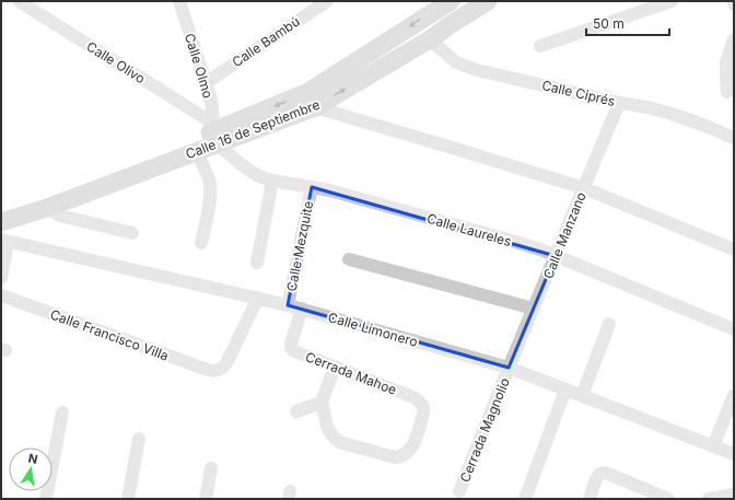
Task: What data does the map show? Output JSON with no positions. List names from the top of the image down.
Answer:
{
  "streets": {
    "main road": ["Calle 16 de Septiembre"],
    "street": [
      "Calle Bambú",
      "Calle Olivo",
      "Calle Olmo",
      "Calle Ciprés",
      "Calle Laureles",
      "Calle Manzano",
      "Calle Mezquite",
      "Calle Limonero",
      "Calle Francisco Villa",
      "Cerrada Mahoe",
      "Cerrada Magnolio"
    ]
  },
  "crossings": [
    ["Calle Bambú", "Calle Olmo"],
    ["Calle Olivo", "Calle Olmo"],
    ["Calle Olivo", "Calle 16 de Septiembre"],
    ["Calle Olivo", "Calle Laureles"],
    ["Calle Olmo", "Calle 16 de Septiembre"],
    ["Calle Olmo", "Calle Laureles"],
    ["Calle Ciprés", "Calle 16 de Septiembre"],
    ["Calle Ciprés", "Calle Manzano"],
    ["Calle 16 de Septiembre", "Calle Laureles"],
    ["Calle Laureles", "Calle Manzano"],
    ["Calle Laureles", "Calle Mezquite"],
    ["Calle Manzano", "Calle Limonero"],
    ["Calle Manzano", "Cerrada Magnolio"],
    ["Calle Mezquite", "Calle Limonero"],
    ["Calle Limonero", "Calle Francisco Villa"],
    ["Calle Limonero", "Cerrada Mahoe"],
    ["Calle Limonero", "Cerrada Magnolio"]
  ],
  "scale_bar": "50 m",
  "north": "top"
}
